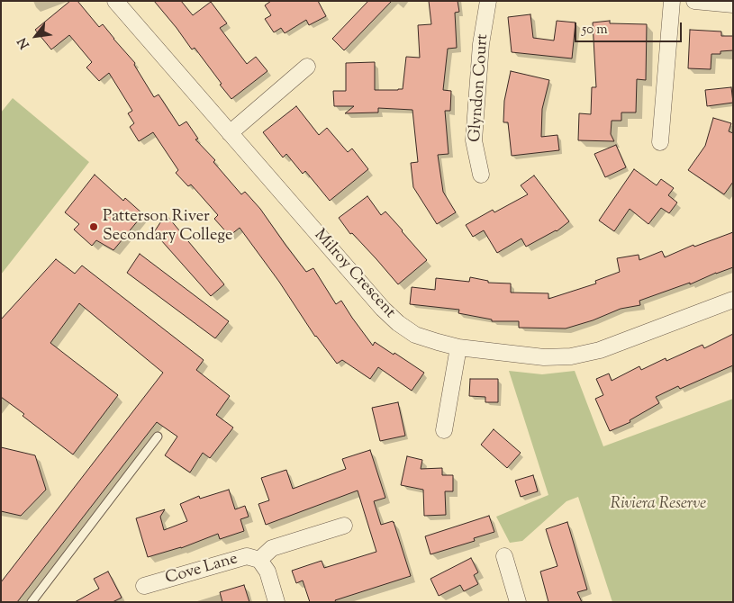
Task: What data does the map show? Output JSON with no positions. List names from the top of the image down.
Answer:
{
  "streets": {
    "street": ["Glyndon Court", "Milroy Crescent", "Cove Lane"]
  },
  "parks": ["Riviera Reserve"],
  "places": ["Patterson River Secondary College"],
  "scale_bar": "50 m",
  "north": "bottom left"
}
